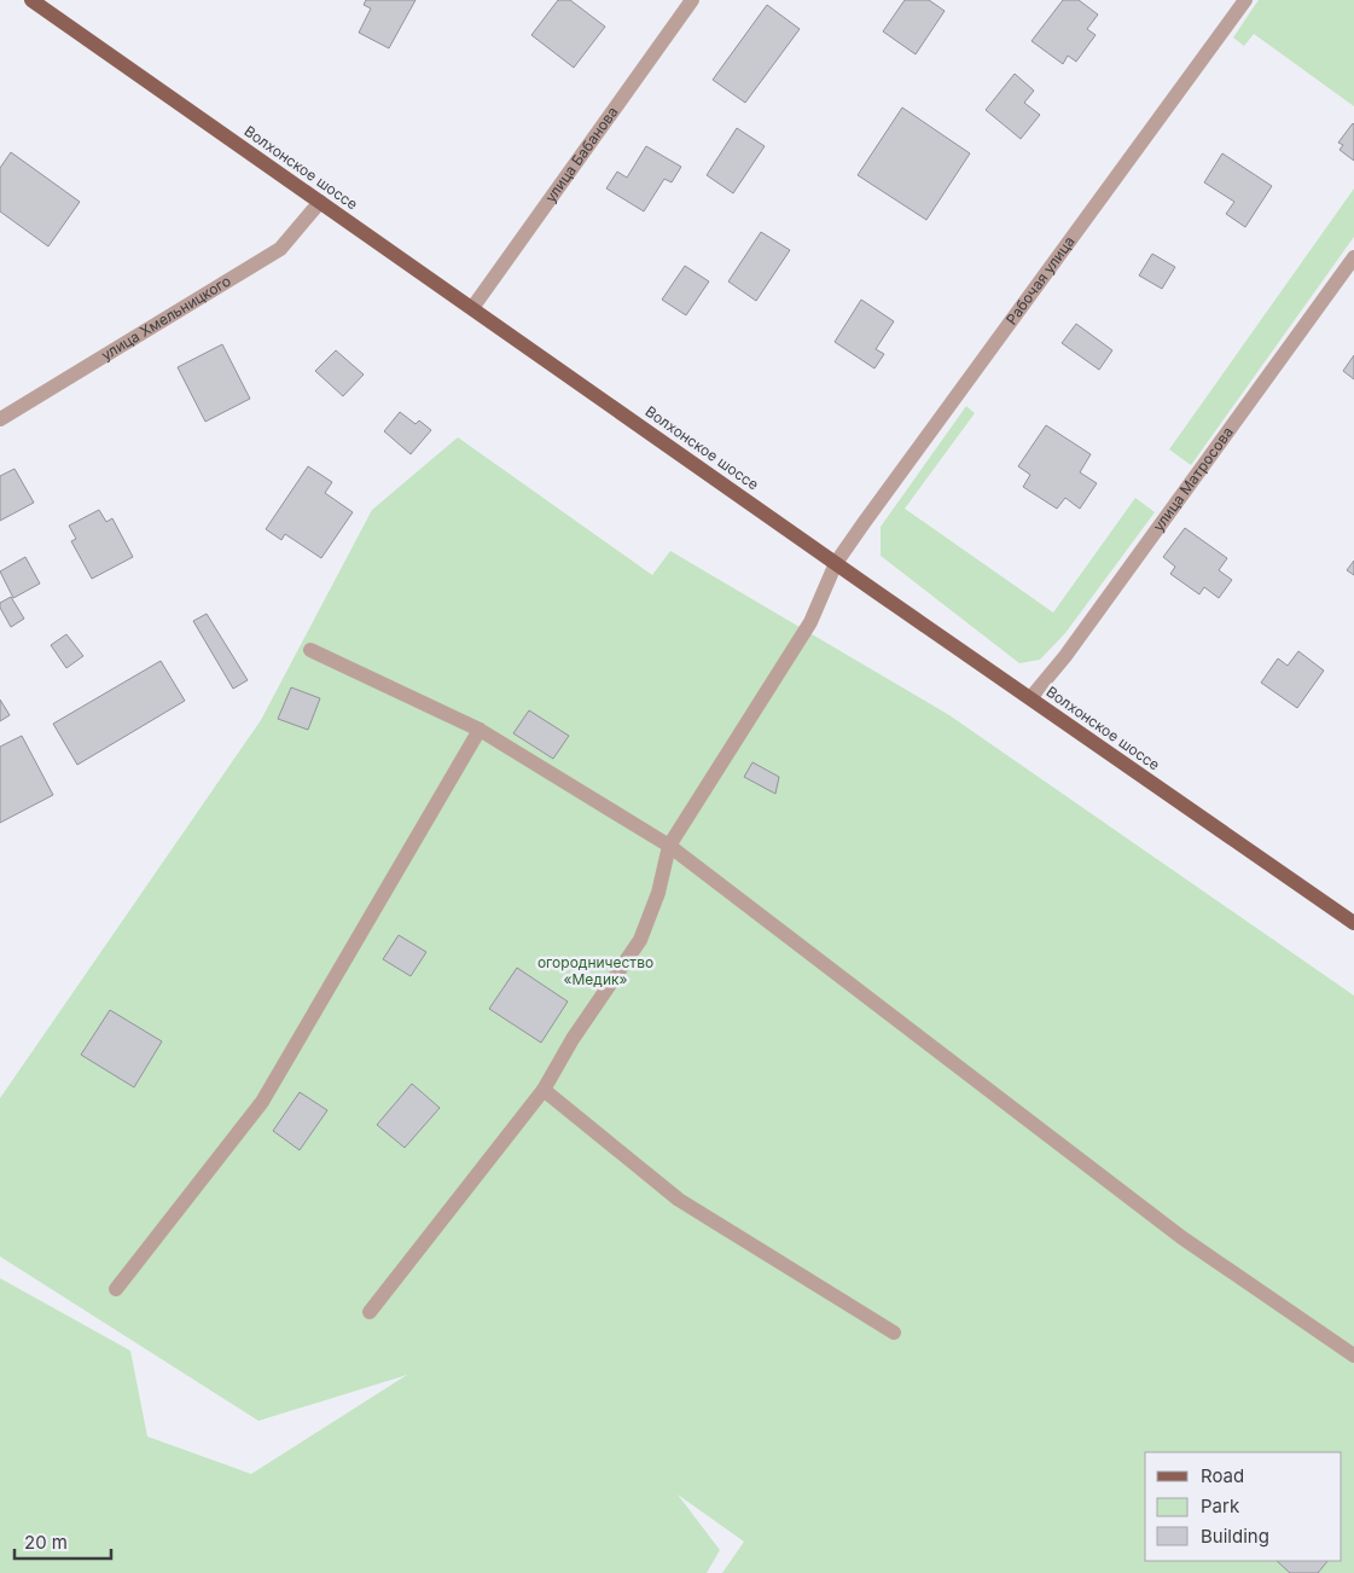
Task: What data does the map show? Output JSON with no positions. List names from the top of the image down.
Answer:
{
  "streets": {
    "main road": ["Волхонское шоссе"],
    "street": [
      "улица Бабанова",
      "Рабочая улица",
      "улица Хмельницкого",
      "улица Матросова"
    ]
  },
  "crossings": [
    ["улица Бабанова", "Волхонское шоссе"],
    ["Волхонское шоссе", "Рабочая улица"],
    ["Волхонское шоссе", "улица Хмельницкого"],
    ["Волхонское шоссе", "улица Матросова"]
  ],
  "parks": ["огородничество «Медик»"],
  "legend": ["Road", "Park", "Building"],
  "scale_bar": "20 m"
}
